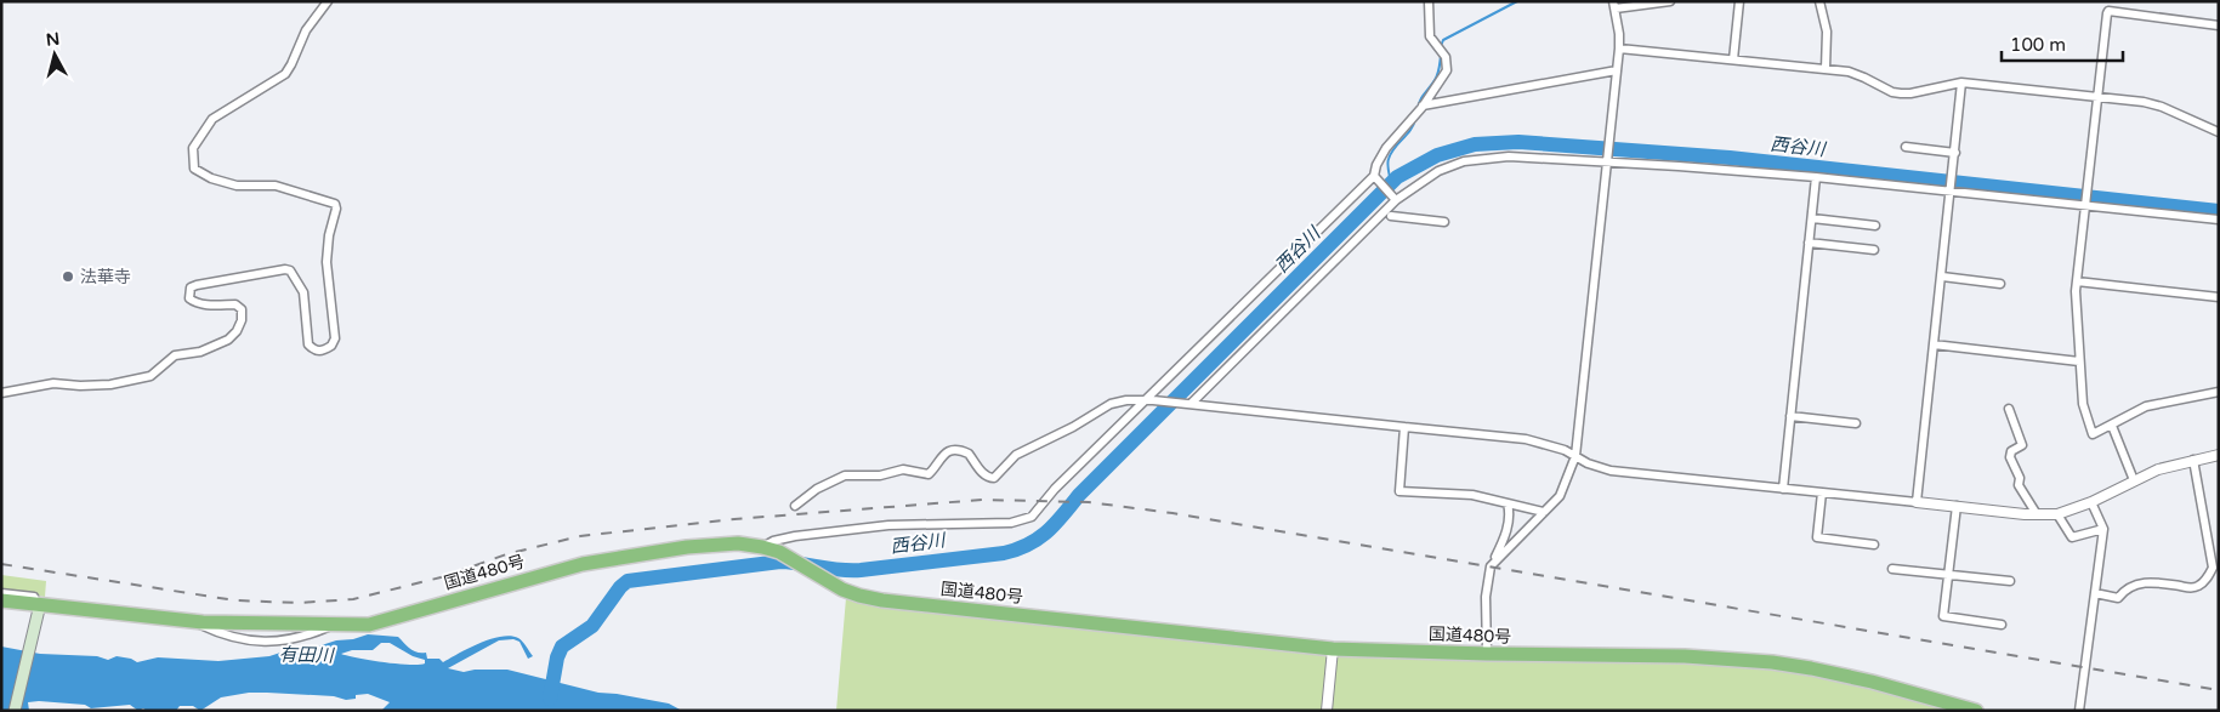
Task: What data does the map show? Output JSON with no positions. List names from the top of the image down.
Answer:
{
  "streets": {
    "highway": ["国道480号"]
  },
  "water": ["西谷川", "有田川"],
  "places": ["法華寺"],
  "scale_bar": "100 m",
  "north": "top"
}
